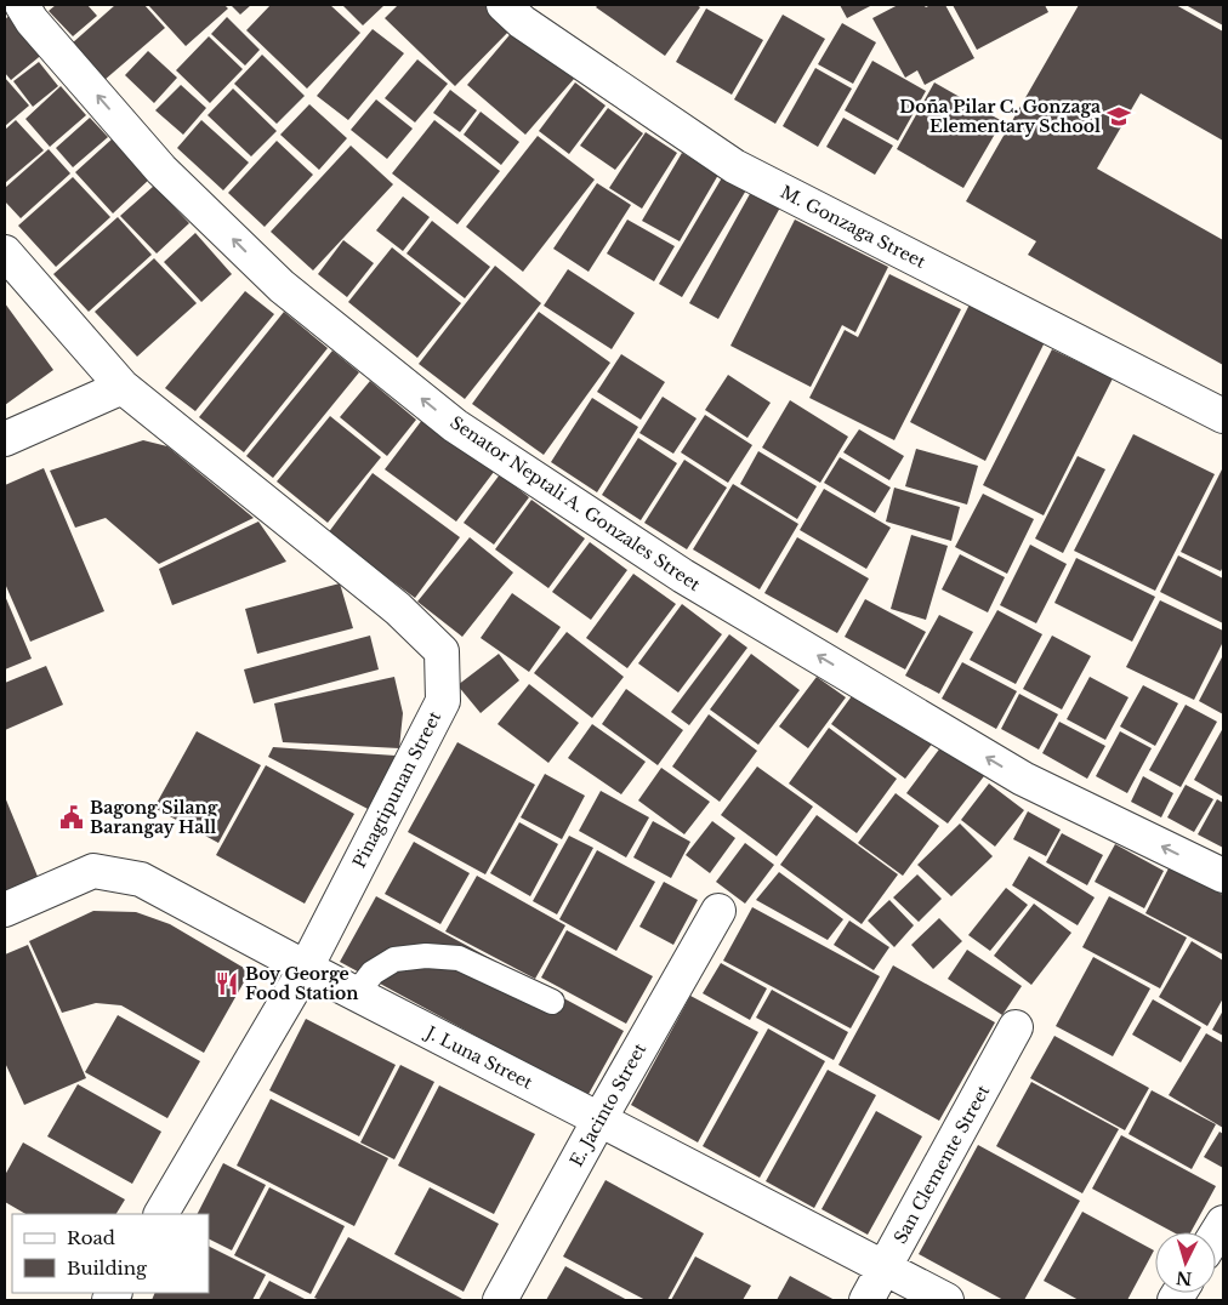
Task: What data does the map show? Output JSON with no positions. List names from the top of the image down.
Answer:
{
  "streets": {
    "street": [
      "M. Gonzaga Street",
      "Senator Neptali A. Gonzales Street",
      "Pinagtipunan Street",
      "J. Luna Street",
      "E. Jacinto Street",
      "San Clemente Street"
    ]
  },
  "crossings": [
    ["Pinagtipunan Street", "J. Luna Street"],
    ["J. Luna Street", "E. Jacinto Street"],
    ["J. Luna Street", "San Clemente Street"]
  ],
  "one_way": ["Senator Neptali A. Gonzales Street"],
  "places": {
    "school or university": ["Doña Pilar C. Gonzaga Elementary School"],
    "public building": ["Bagong Silang Barangay Hall"],
    "restaurant": ["Boy George Food Station"]
  },
  "legend": ["Road", "Building"],
  "north": "bottom"
}
